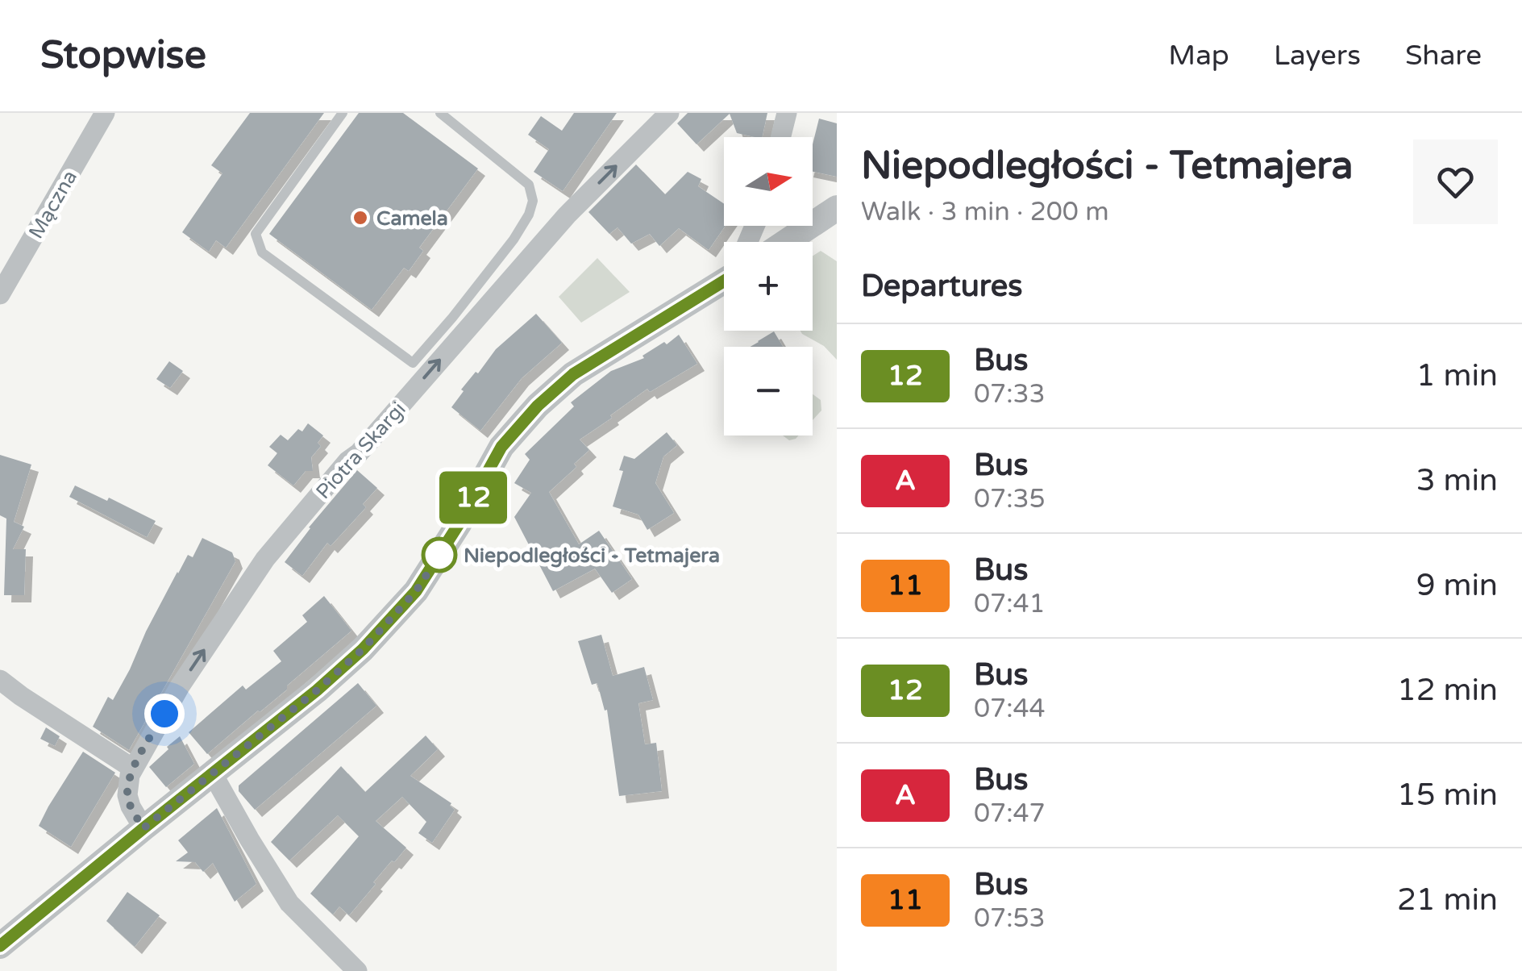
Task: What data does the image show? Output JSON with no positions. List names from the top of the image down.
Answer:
{
  "streets": {
    "street": ["Mączna", "Piotra Skargi"]
  },
  "places": ["Camela", "Niepodległości - Tetmajera"],
  "lines": ["bus line 12"],
  "north": "right",
  "page": {
    "header": "Stopwise",
    "nav": ["Map", "Layers", "Share"],
    "on_map": "12",
    "heading": [
      ["Niepodległości - Tetmajera", "Walk · 3 min · 200 m"],
      "Departures"
    ],
    "map_buttons": ["+", "−"],
    "list": [
      {
        "mark": "12",
        "name": "Bus",
        "note": "07:33",
        "value": "1 min"
      },
      {
        "mark": "A",
        "name": "Bus",
        "note": "07:35",
        "value": "3 min"
      },
      {
        "mark": "11",
        "name": "Bus",
        "note": "07:41",
        "value": "9 min"
      },
      {
        "mark": "12",
        "name": "Bus",
        "note": "07:44",
        "value": "12 min"
      },
      {
        "mark": "A",
        "name": "Bus",
        "note": "07:47",
        "value": "15 min"
      },
      {
        "mark": "11",
        "name": "Bus",
        "note": "07:53",
        "value": "21 min"
      }
    ]
  }
}
